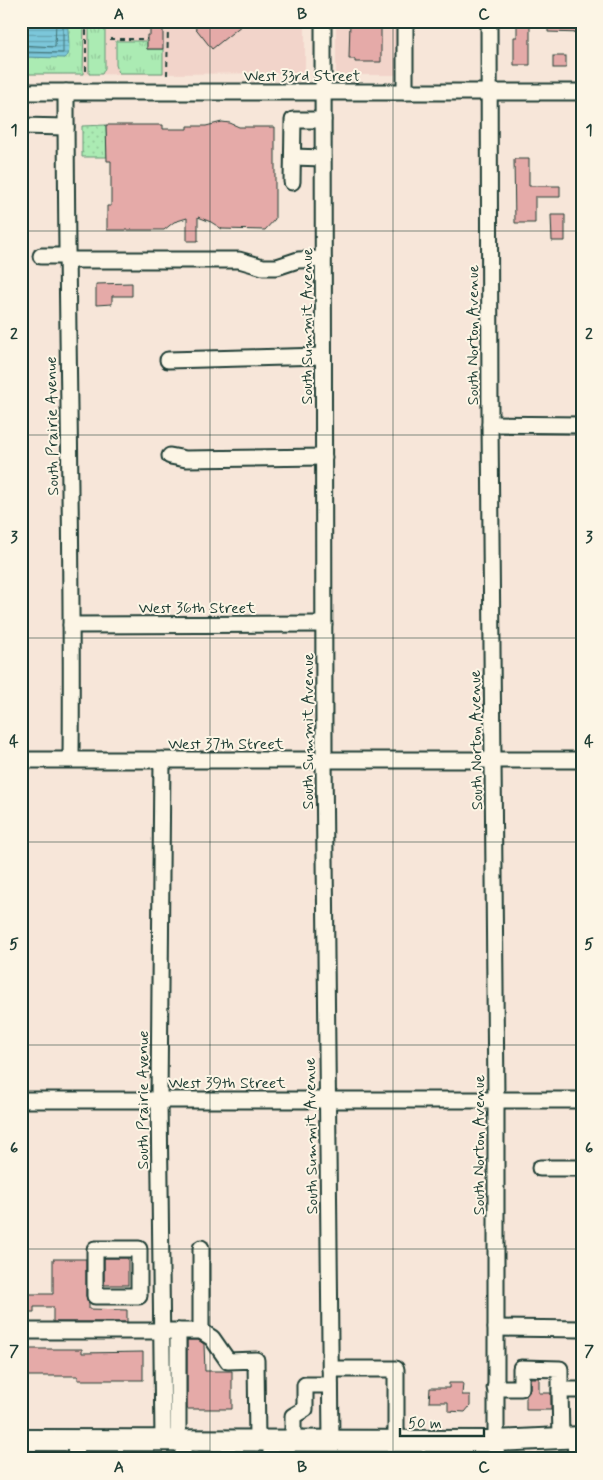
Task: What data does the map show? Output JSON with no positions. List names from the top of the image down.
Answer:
{
  "streets": {
    "street": [
      "West 33rd Street",
      "South Summit Avenue",
      "South Norton Avenue",
      "South Prairie Avenue",
      "West 36th Street",
      "West 37th Street",
      "West 39th Street"
    ]
  },
  "crossings": [
    ["West 33rd Street", "South Summit Avenue"],
    ["West 33rd Street", "South Norton Avenue"],
    ["West 33rd Street", "South Prairie Avenue"],
    ["South Summit Avenue", "West 36th Street"],
    ["South Summit Avenue", "West 37th Street"],
    ["South Summit Avenue", "West 39th Street"],
    ["South Norton Avenue", "West 37th Street"],
    ["South Norton Avenue", "West 39th Street"],
    ["South Prairie Avenue", "West 36th Street"],
    ["South Prairie Avenue", "West 37th Street"],
    ["South Prairie Avenue", "West 39th Street"]
  ],
  "scale_bar": "50 m",
  "grid": {
    "columns": ["A", "B", "C"],
    "rows": [
      "1",
      "2",
      "3",
      "4",
      "5",
      "6",
      "7"
    ]
  }
}
